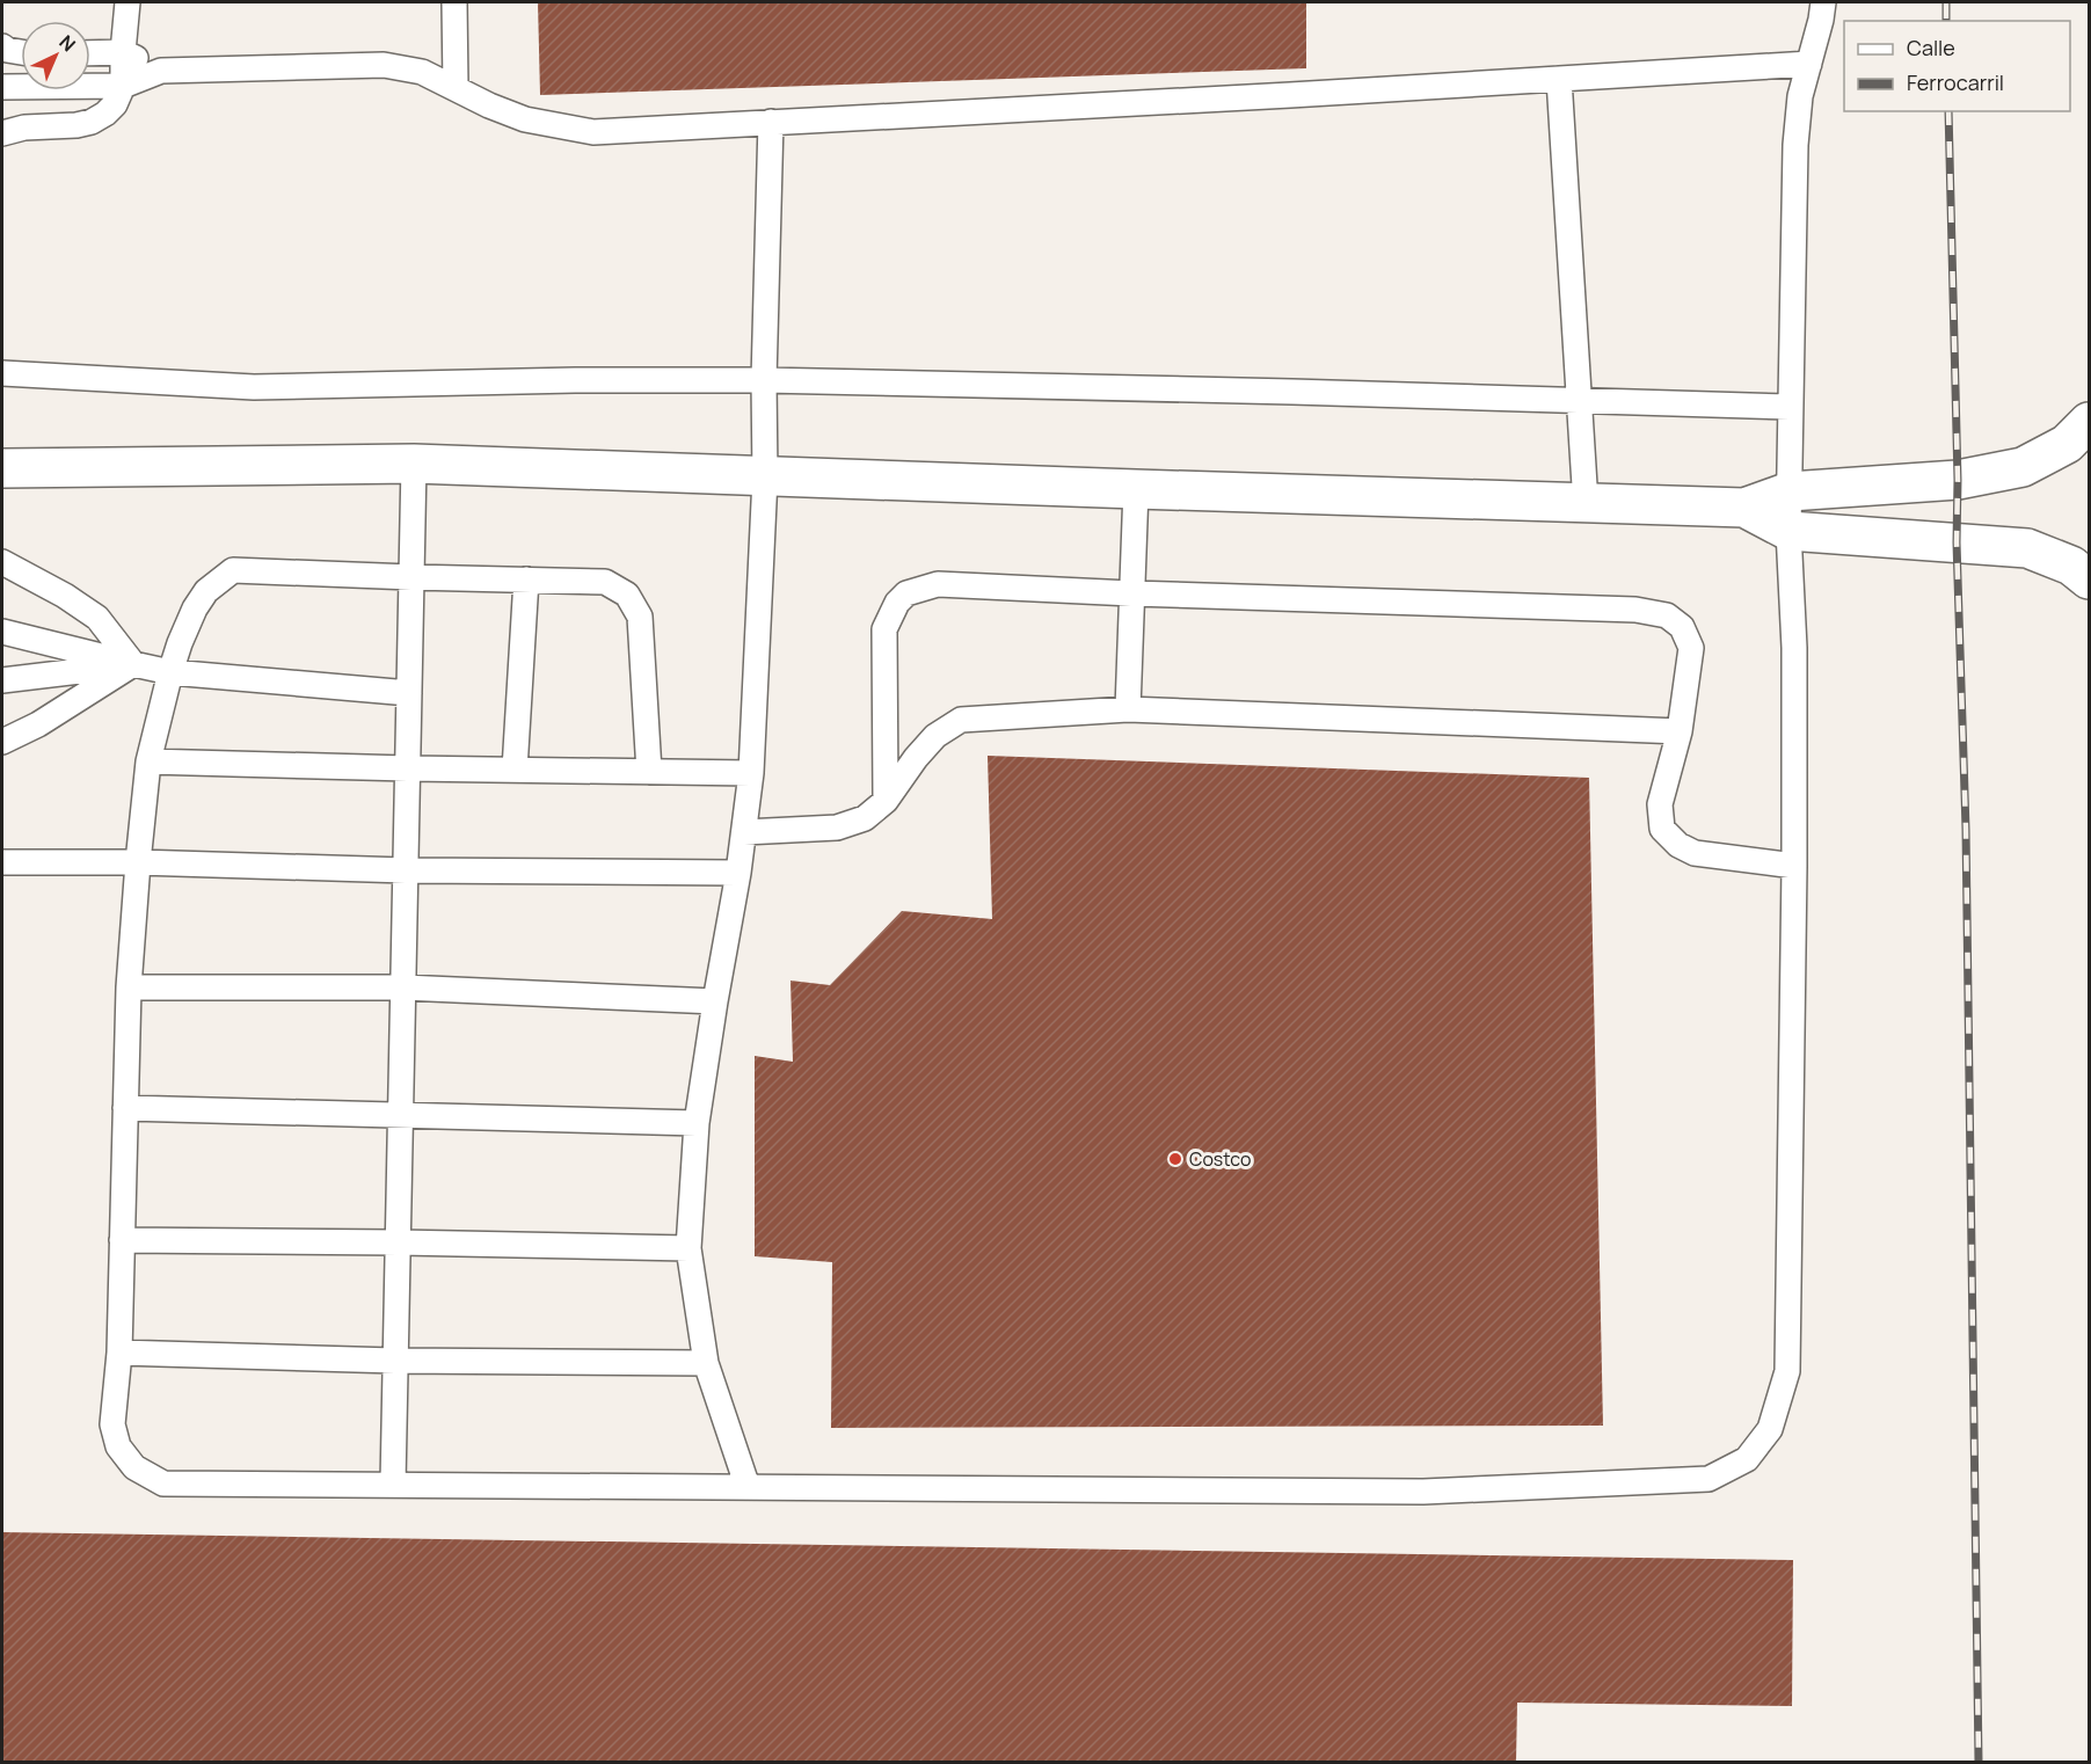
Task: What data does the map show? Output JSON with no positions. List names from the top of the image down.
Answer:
{
  "places": ["Costco"],
  "legend": ["Calle", "Ferrocarril"],
  "north": "top right"
}
